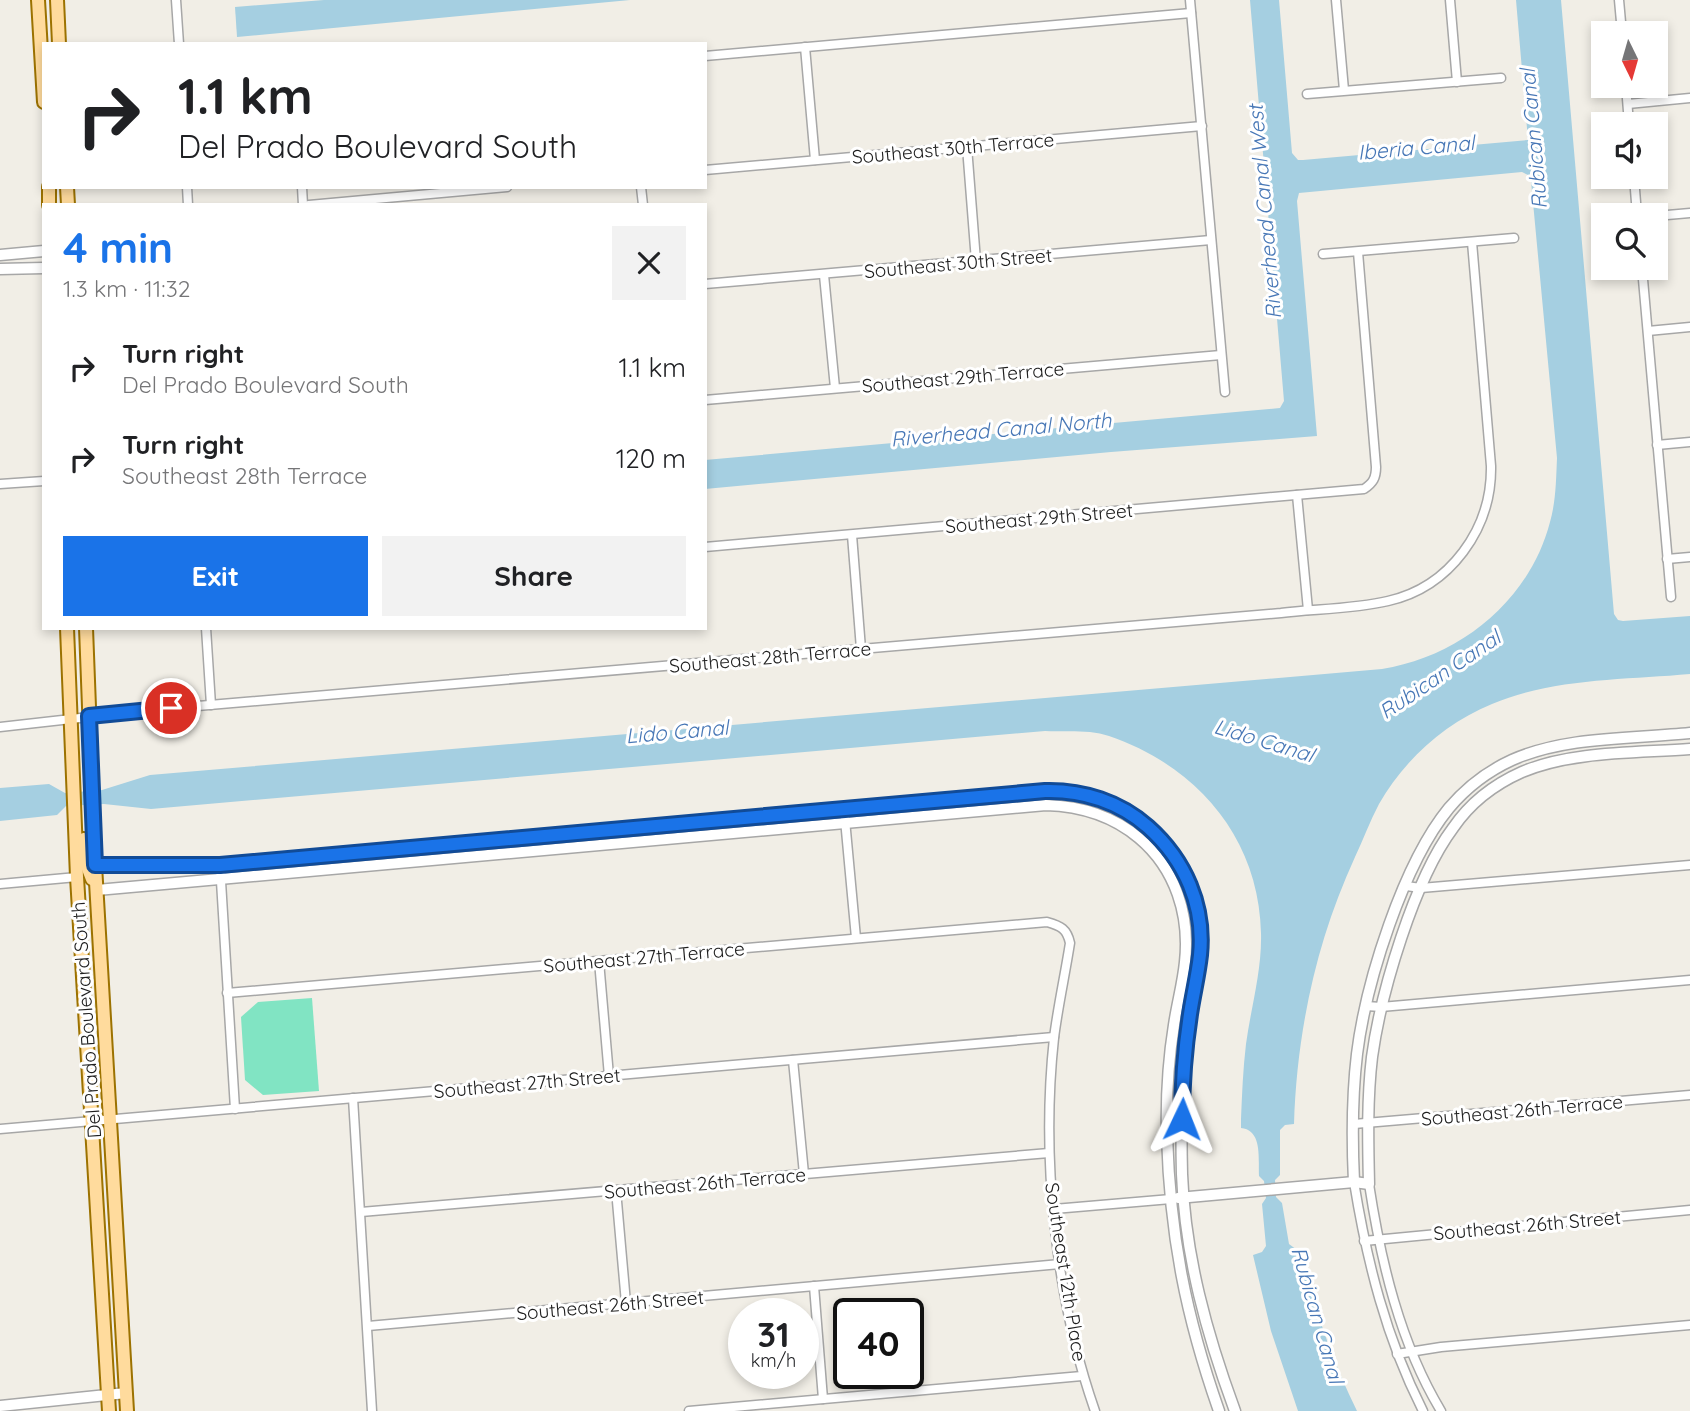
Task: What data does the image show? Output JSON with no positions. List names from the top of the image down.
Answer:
{
  "streets": {
    "main road": ["Del Prado Boulevard South"],
    "street": [
      "Southeast 30th Terrace",
      "Southeast 30th Street",
      "Southeast 29th Terrace",
      "Southeast 29th Street",
      "Southeast 28th Terrace",
      "Southeast 27th Terrace",
      "Southeast 27th Street",
      "Southeast 26th Terrace",
      "Southeast 26th Street",
      "Southeast 12th Place"
    ]
  },
  "crossings": [
    ["Southeast 28th Terrace", "Del Prado Boulevard South"],
    ["Southeast 27th Terrace", "Southeast 12th Place"],
    ["Del Prado Boulevard South", "Southeast 27th Street"],
    ["Southeast 27th Street", "Southeast 12th Place"],
    ["Southeast 26th Terrace", "Southeast 12th Place"],
    ["Southeast 26th Street", "Southeast 12th Place"]
  ],
  "water": [
    "Rubican Canal",
    "Iberia Canal",
    "Riverhead Canal West",
    "Riverhead Canal North",
    "Lido Canal"
  ],
  "north": "bottom",
  "page": {
    "turn": ["1.1 km", "Del Prado Boulevard South"],
    "heading": ["4 min", "1.3 km · 11:32"],
    "list": [
      {
        "name": "Turn right",
        "note": "Del Prado Boulevard South",
        "value": "1.1 km"
      },
      {
        "name": "Turn right",
        "note": "Southeast 28th Terrace",
        "value": "120 m"
      }
    ],
    "buttons": ["Exit", "Share"],
    "speed": "31 km/h",
    "limit": "40"
  }
}
